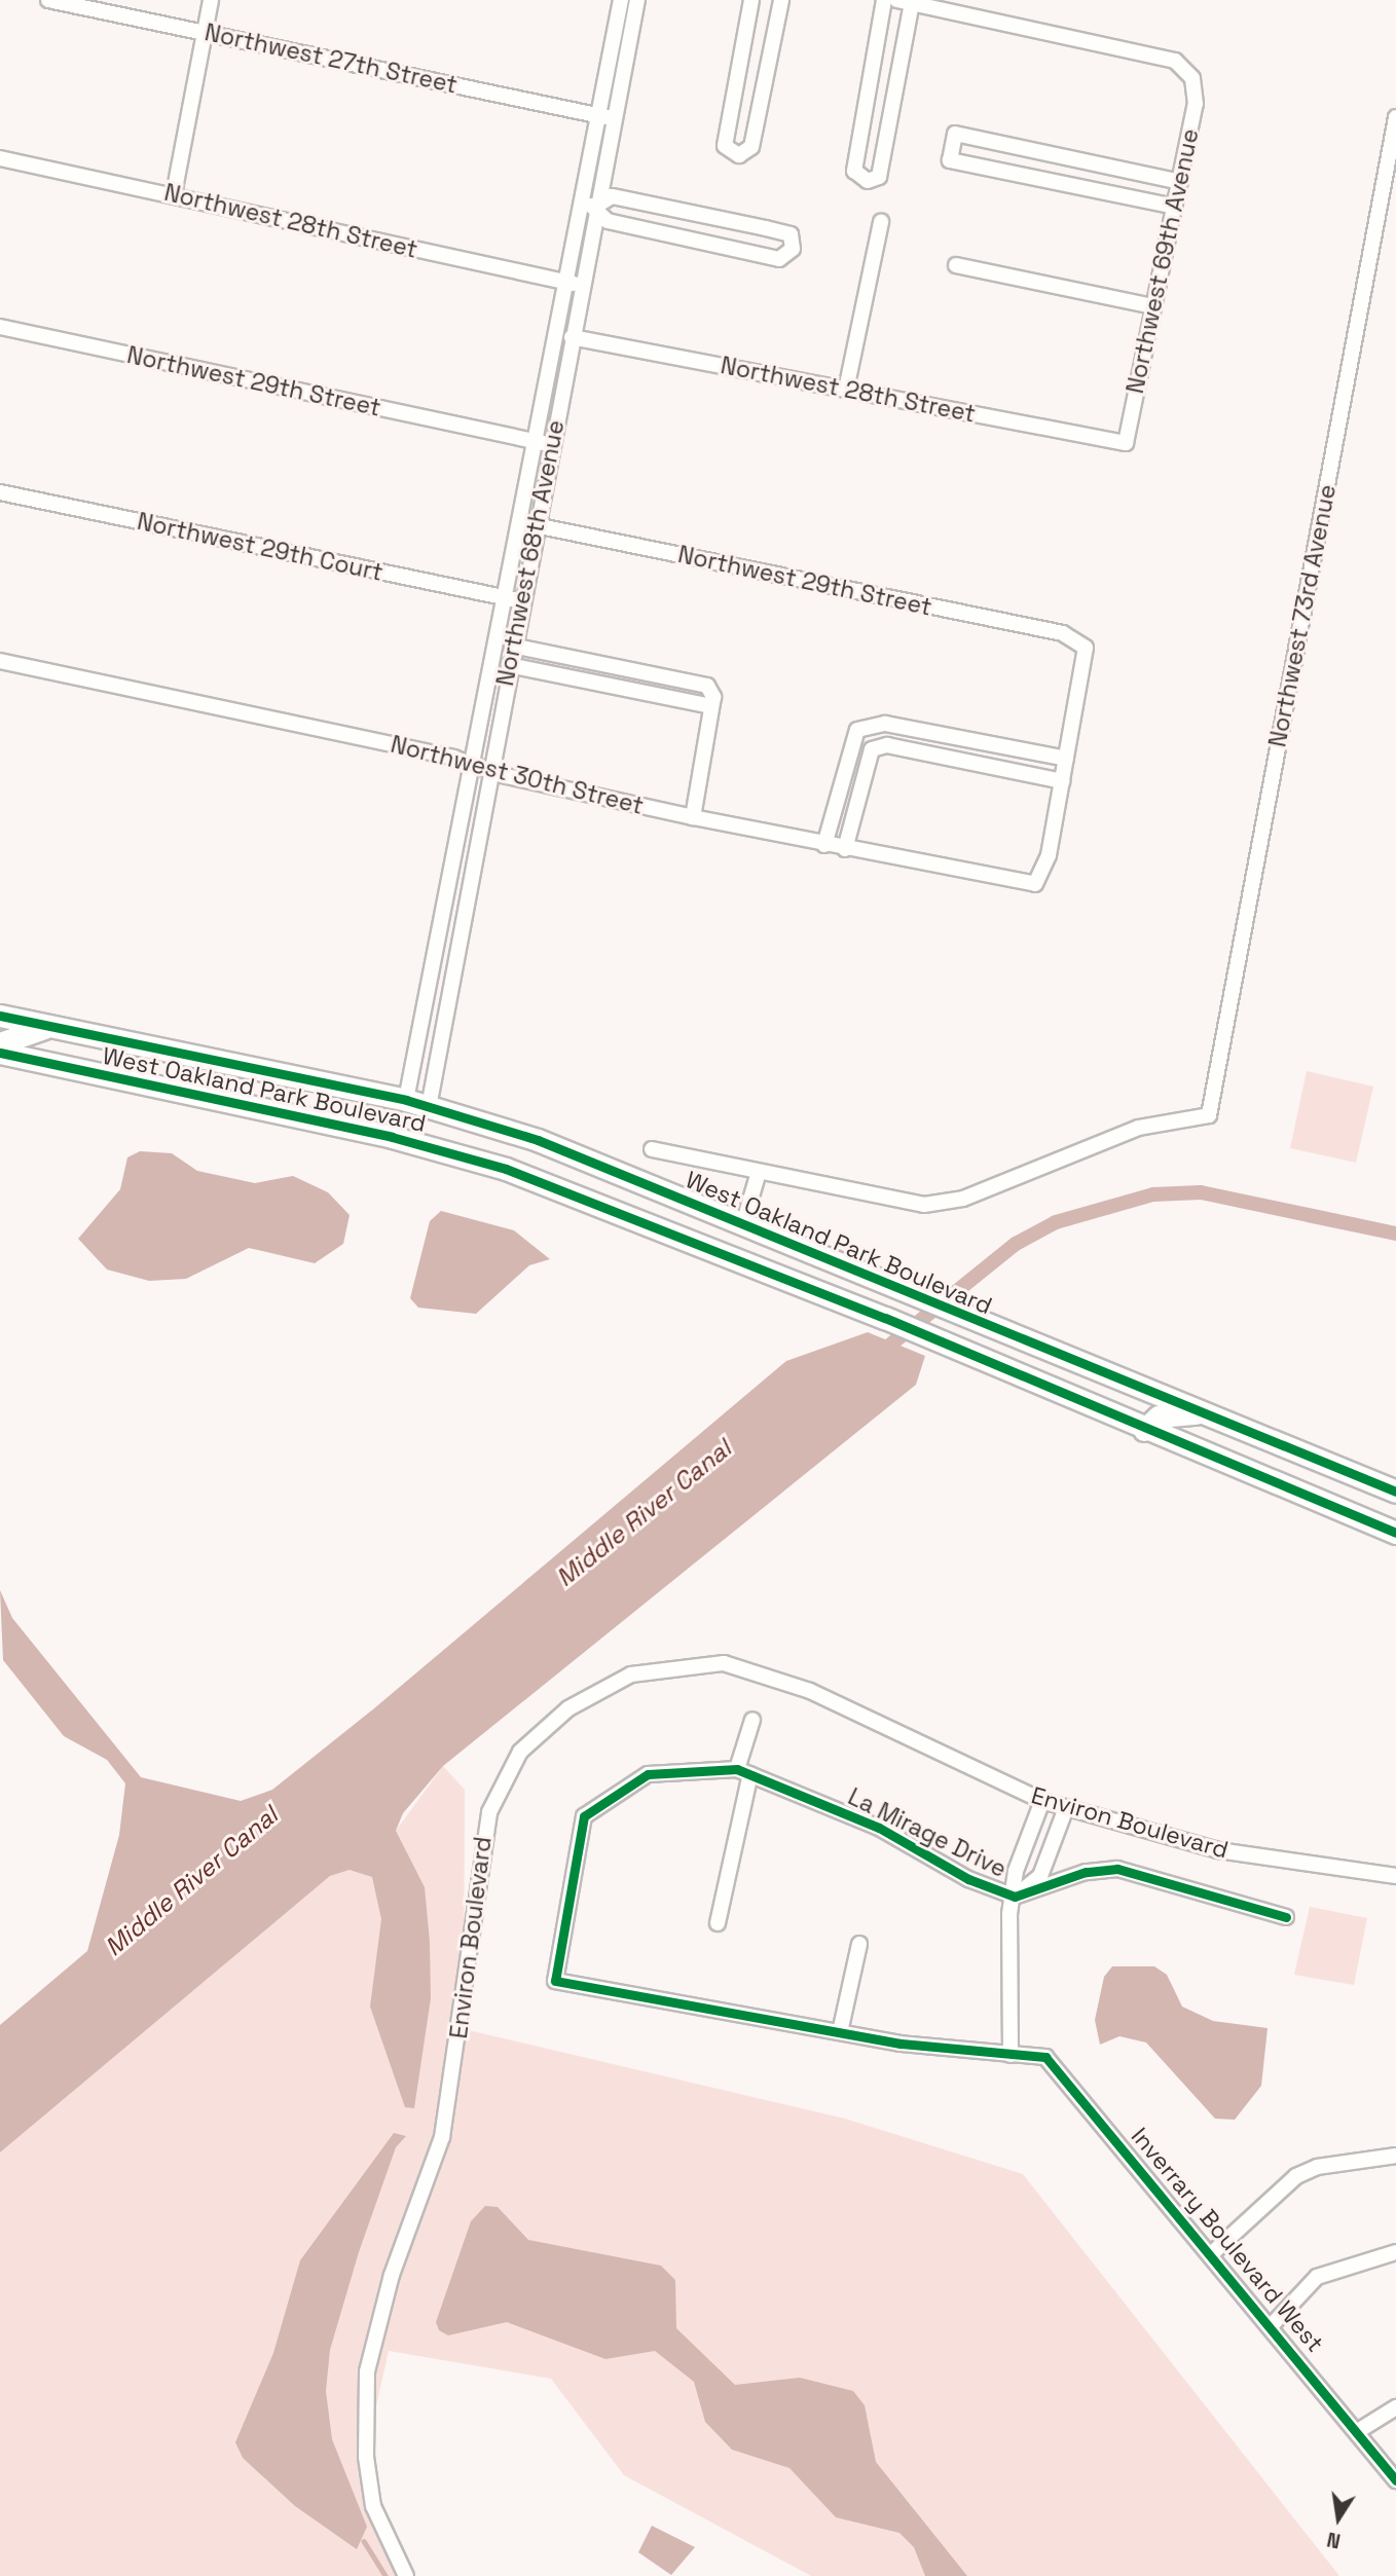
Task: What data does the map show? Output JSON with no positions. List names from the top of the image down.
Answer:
{
  "streets": {
    "main road": ["West Oakland Park Boulevard"],
    "street": [
      "Northwest 27th Street",
      "Northwest 28th Street",
      "Northwest 69th Avenue",
      "Northwest 29th Street",
      "Northwest 29th Court",
      "Northwest 68th Avenue",
      "Northwest 73rd Avenue",
      "Northwest 30th Street",
      "Environ Boulevard",
      "La Mirage Drive",
      "Inverrary Boulevard West"
    ]
  },
  "crossings": [
    ["Northwest 27th Street", "Northwest 68th Avenue"],
    ["Northwest 28th Street", "Northwest 69th Avenue"],
    ["Northwest 28th Street", "Northwest 68th Avenue"],
    ["Northwest 29th Street", "Northwest 68th Avenue"],
    ["Northwest 29th Court", "Northwest 68th Avenue"],
    ["Northwest 68th Avenue", "Northwest 30th Street"],
    ["Northwest 68th Avenue", "West Oakland Park Boulevard"],
    ["Environ Boulevard", "La Mirage Drive"],
    ["La Mirage Drive", "Inverrary Boulevard West"]
  ],
  "water": ["Middle River Canal"],
  "north": "bottom"
}
